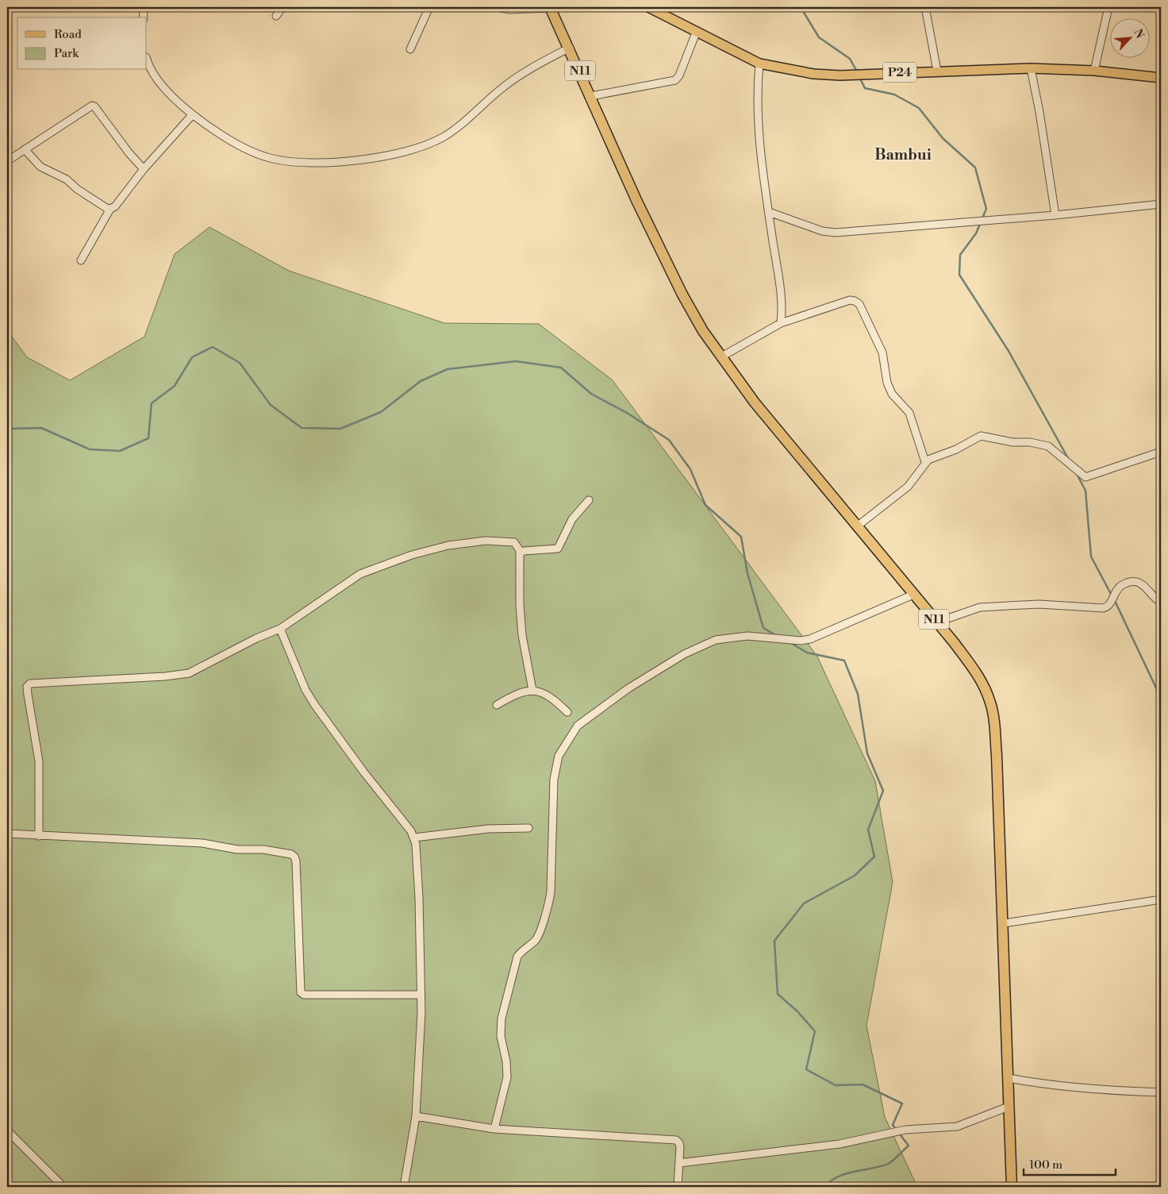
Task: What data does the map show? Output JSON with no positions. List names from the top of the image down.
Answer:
{
  "streets": {
    "highway": ["N11"],
    "main road": ["P24"]
  },
  "districts": ["Bambui"],
  "legend": ["Road", "Park"],
  "scale_bar": "100 m",
  "north": "top right"
}
